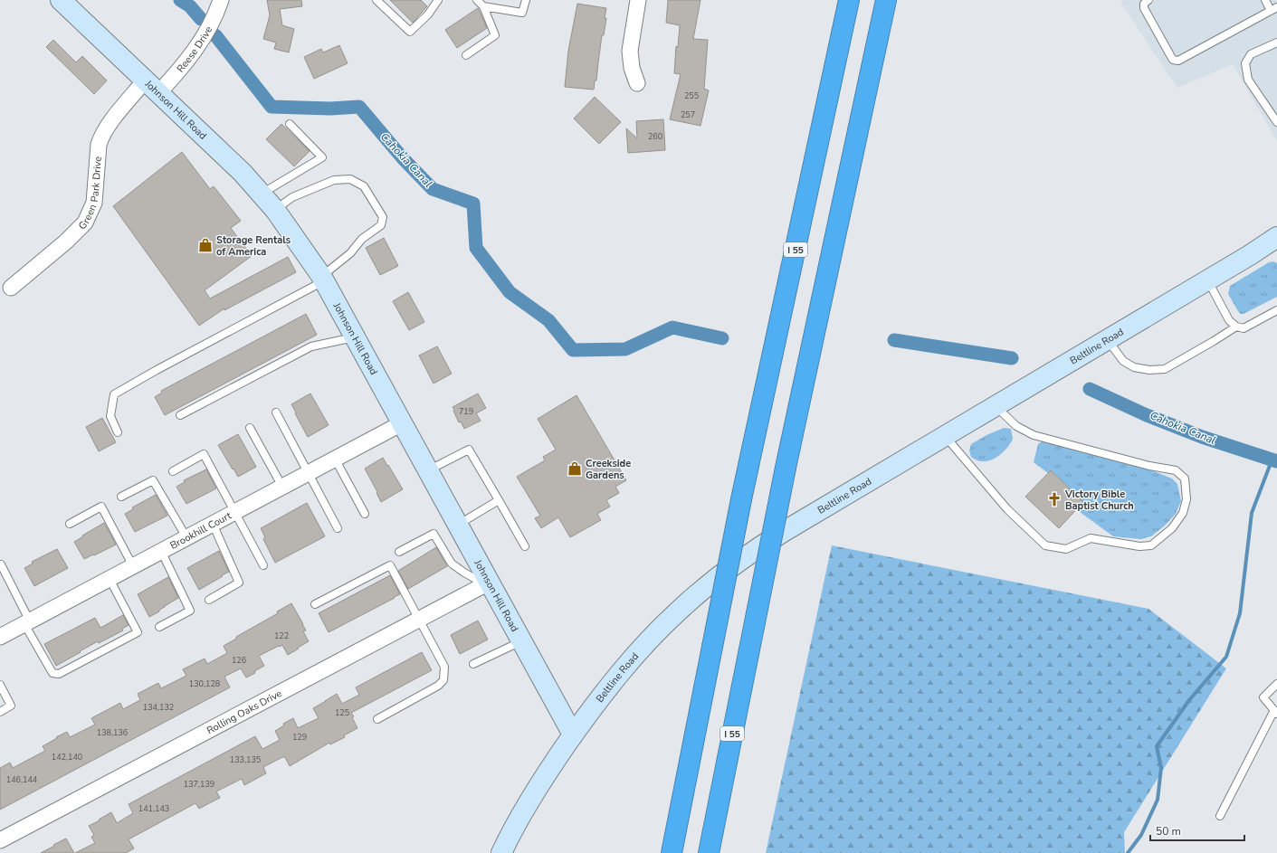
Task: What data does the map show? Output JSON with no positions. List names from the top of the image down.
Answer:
{
  "streets": {
    "highway": ["I 55"],
    "main road": ["Johnson Hill Road", "Beltline Road"],
    "street": [
      "Reese Drive",
      "Green Park Drive",
      "Brookhill Court",
      "Rolling Oaks Drive"
    ]
  },
  "crossings": [
    ["Reese Drive", "Johnson Hill Road"],
    ["Reese Drive", "Green Park Drive"],
    ["Johnson Hill Road", "Green Park Drive"],
    ["Johnson Hill Road", "Beltline Road"],
    ["Johnson Hill Road", "Brookhill Court"],
    ["Johnson Hill Road", "Rolling Oaks Drive"]
  ],
  "water": ["Cahokia Canal"],
  "places": {
    "shop": ["Storage Rentals of America", "Creekside Gardens"],
    "church": ["Victory Bible Baptist Church"]
  },
  "house_numbers": [
    "255",
    "257",
    "260",
    "719",
    "122",
    "126",
    "130,128",
    "134,132",
    "125",
    "138,136",
    "129",
    "142,140",
    "133,135",
    "146,144",
    "137,139",
    "141,143"
  ],
  "scale_bar": "50 m"
}
